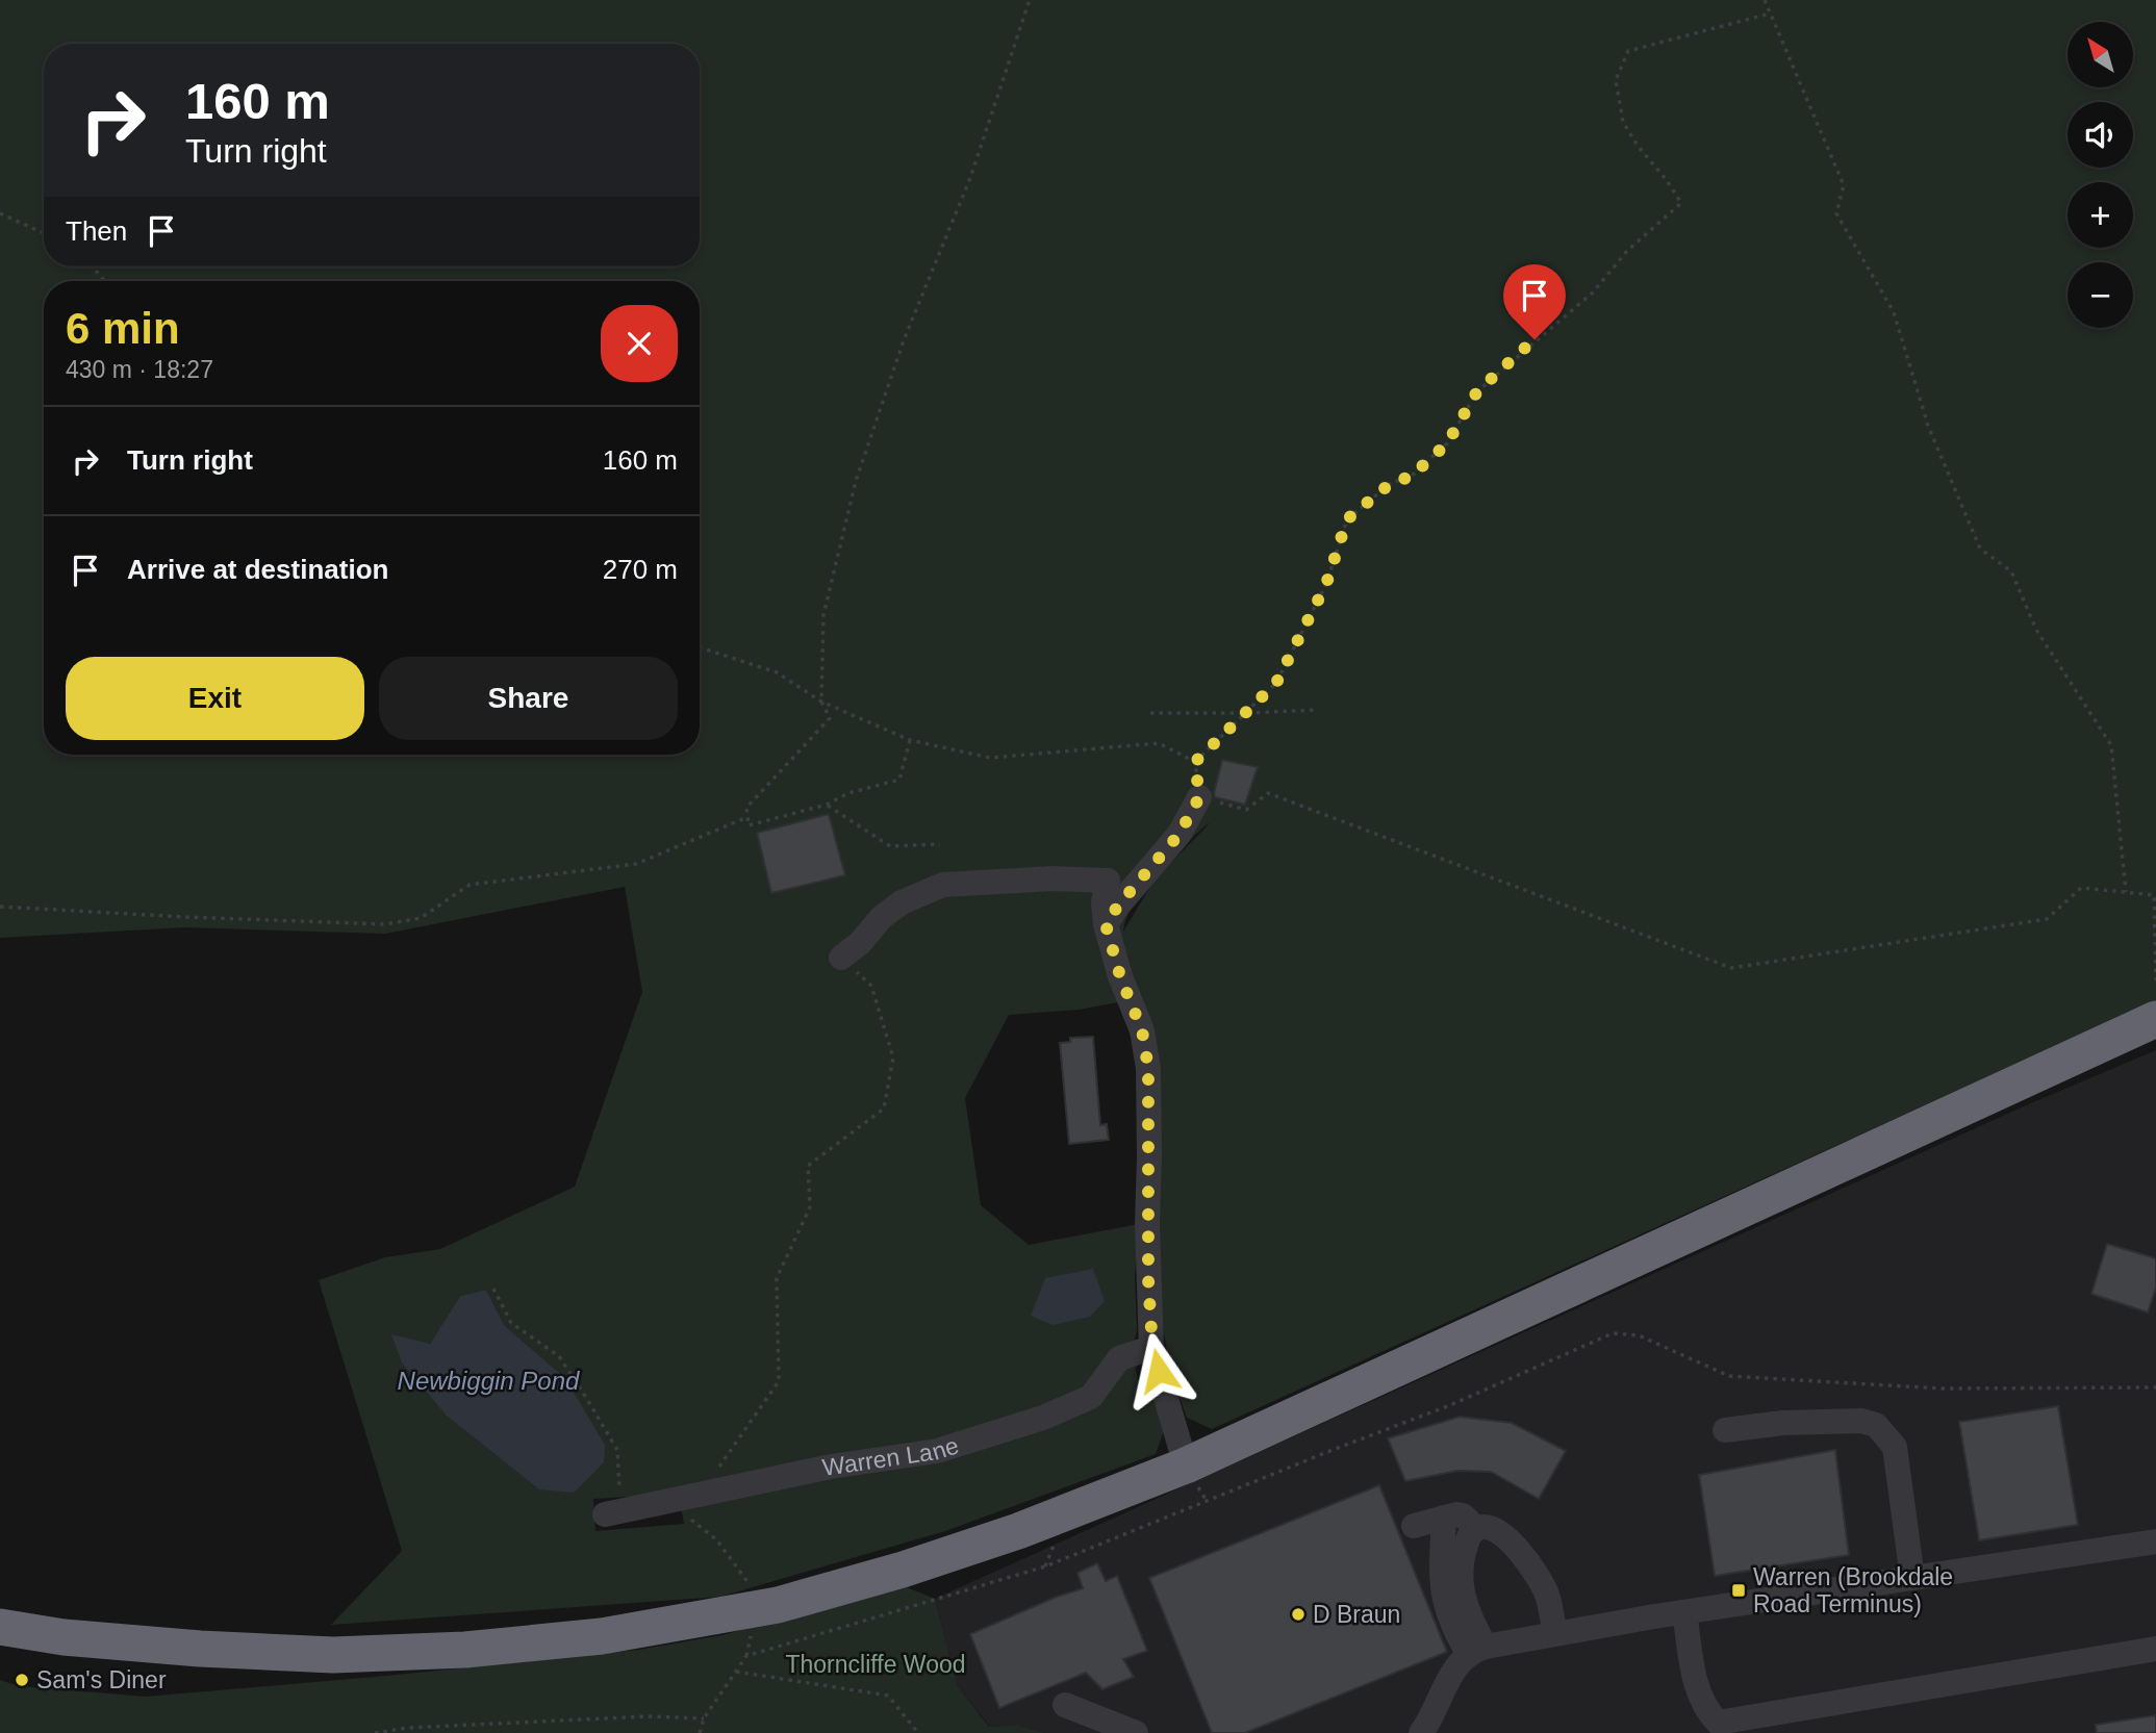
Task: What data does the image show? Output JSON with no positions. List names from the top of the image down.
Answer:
{
  "streets": {
    "street": ["Warren Lane"]
  },
  "water": ["Newbiggin Pond"],
  "parks": ["Thorncliffe Wood"],
  "places": {
    "transit": ["Warren (Brookdale Road Terminus)"],
    "other": ["D Braun", "Sam's Diner"]
  },
  "north": "top left",
  "page": {
    "map_buttons": ["+", "−"],
    "turn": ["160 m", "Turn right"],
    "then": "Then",
    "heading": ["6 min", "430 m · 18:27"],
    "list": [
      {
        "name": "Turn right",
        "value": "160 m"
      },
      {
        "name": "Arrive at destination",
        "value": "270 m"
      }
    ],
    "buttons": ["Exit", "Share"]
  }
}
